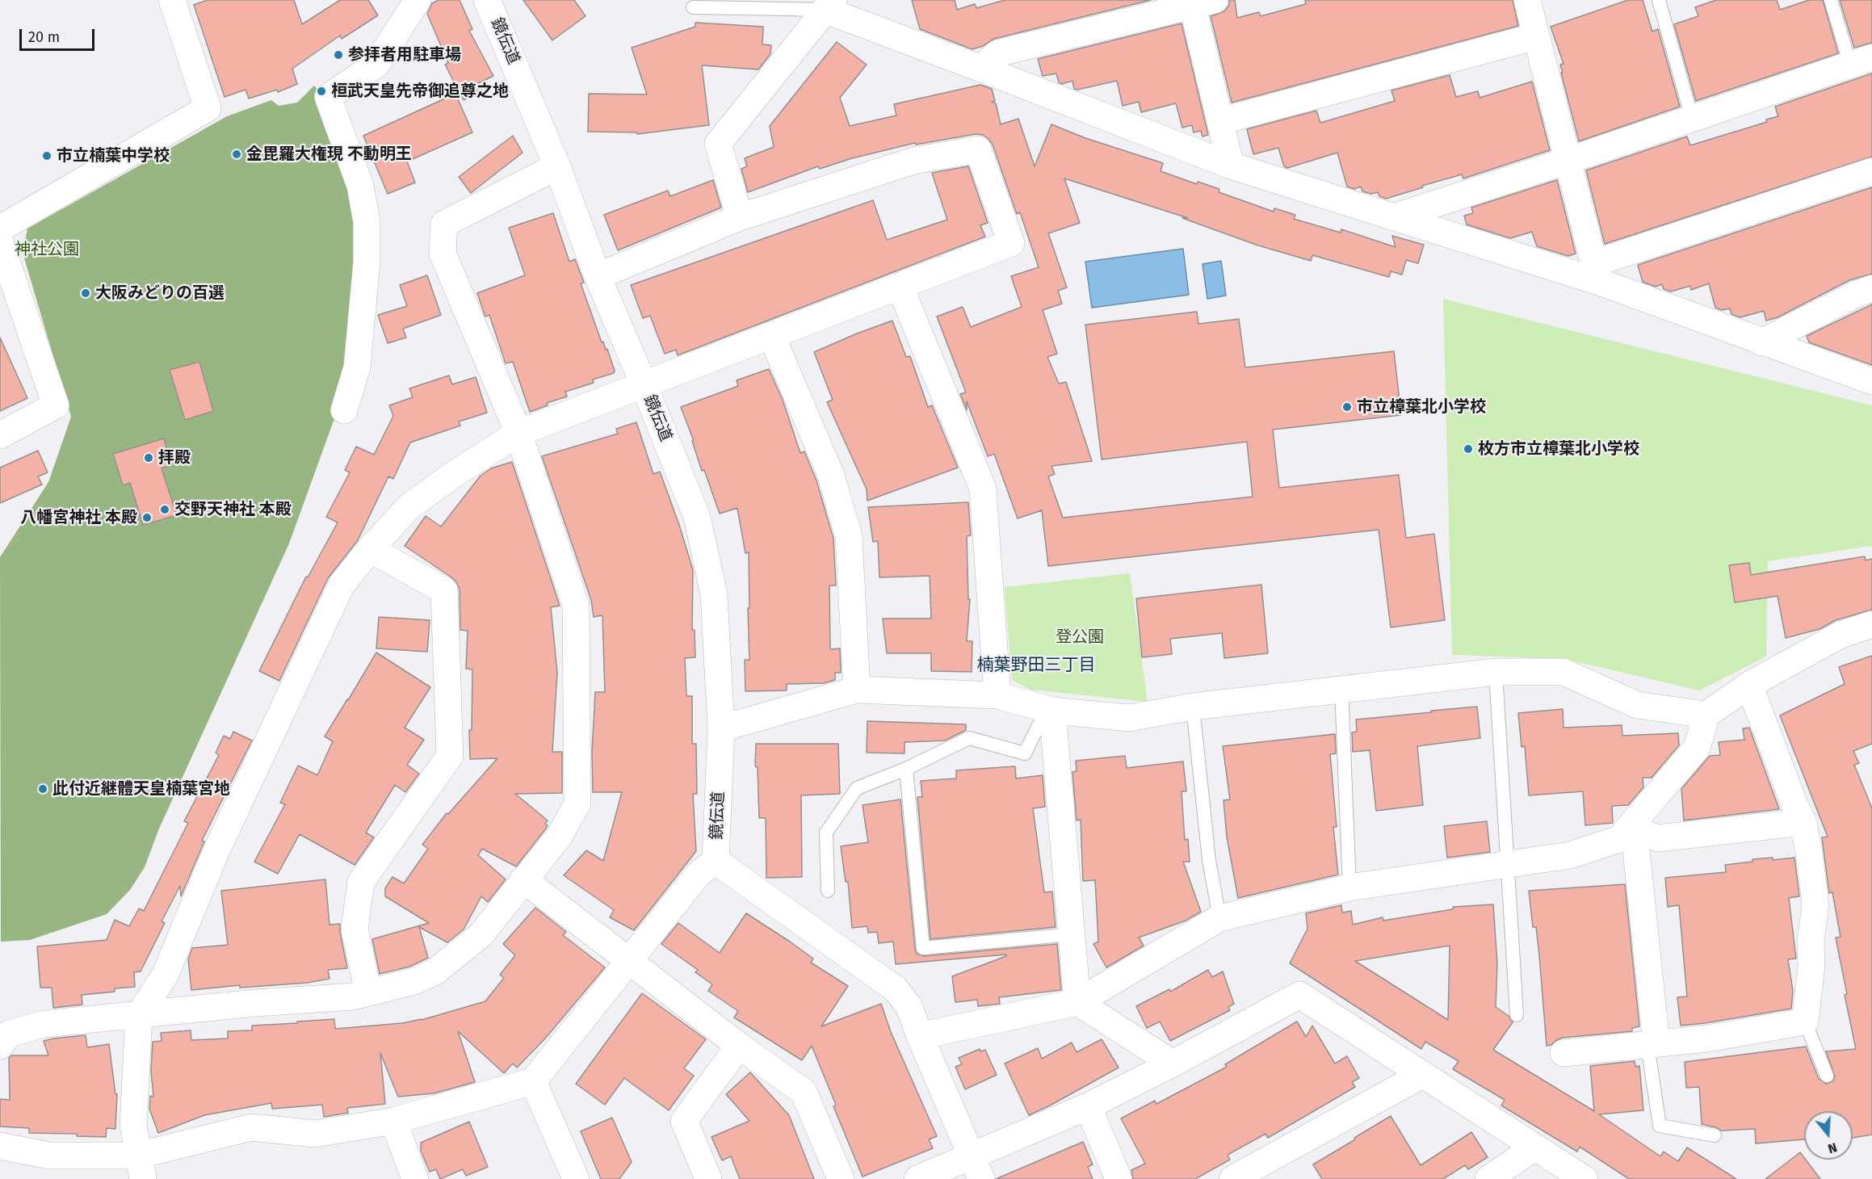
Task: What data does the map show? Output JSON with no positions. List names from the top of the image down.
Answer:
{
  "streets": {
    "street": ["鏡伝道"]
  },
  "districts": ["楠葉野田三丁目"],
  "parks": ["神社公園", "登公園"],
  "places": [
    "参拝者用駐車場",
    "桓武天皇先帝御追尊之地",
    "金毘羅大権現 不動明王",
    "市立楠葉中学校",
    "大阪みどりの百選",
    "市立樟葉北小学校",
    "枚方市立樟葉北小学校",
    "拝殿",
    "交野天神社 本殿",
    "八幡宮神社 本殿",
    "此付近継體天皇楠葉宮地"
  ],
  "scale_bar": "20 m",
  "north": "bottom"
}
